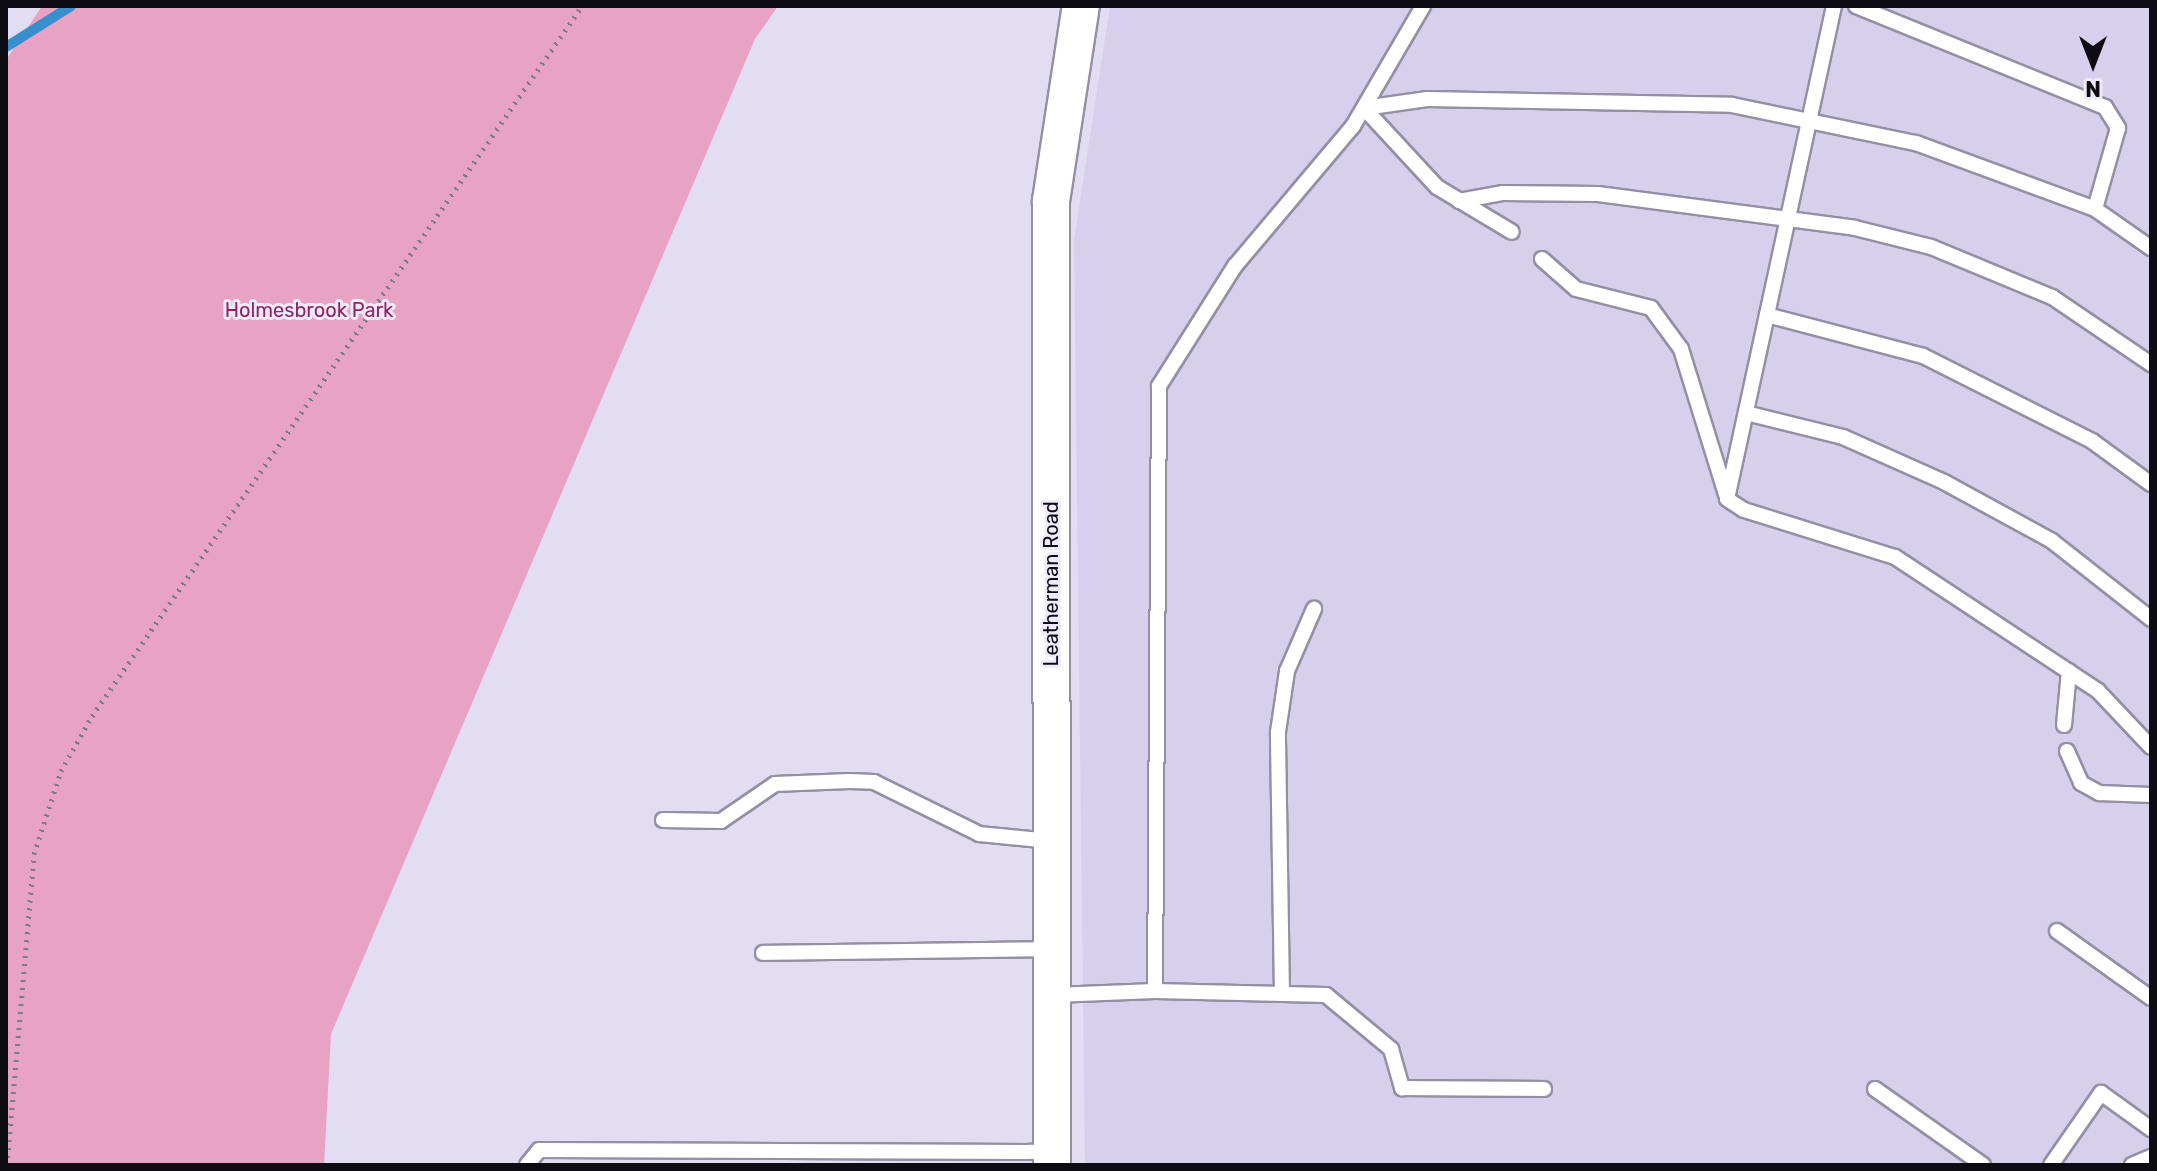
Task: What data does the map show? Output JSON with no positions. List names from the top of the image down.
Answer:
{
  "streets": {
    "street": ["Leatherman Road"]
  },
  "parks": ["Holmesbrook Park"],
  "north": "bottom"
}
